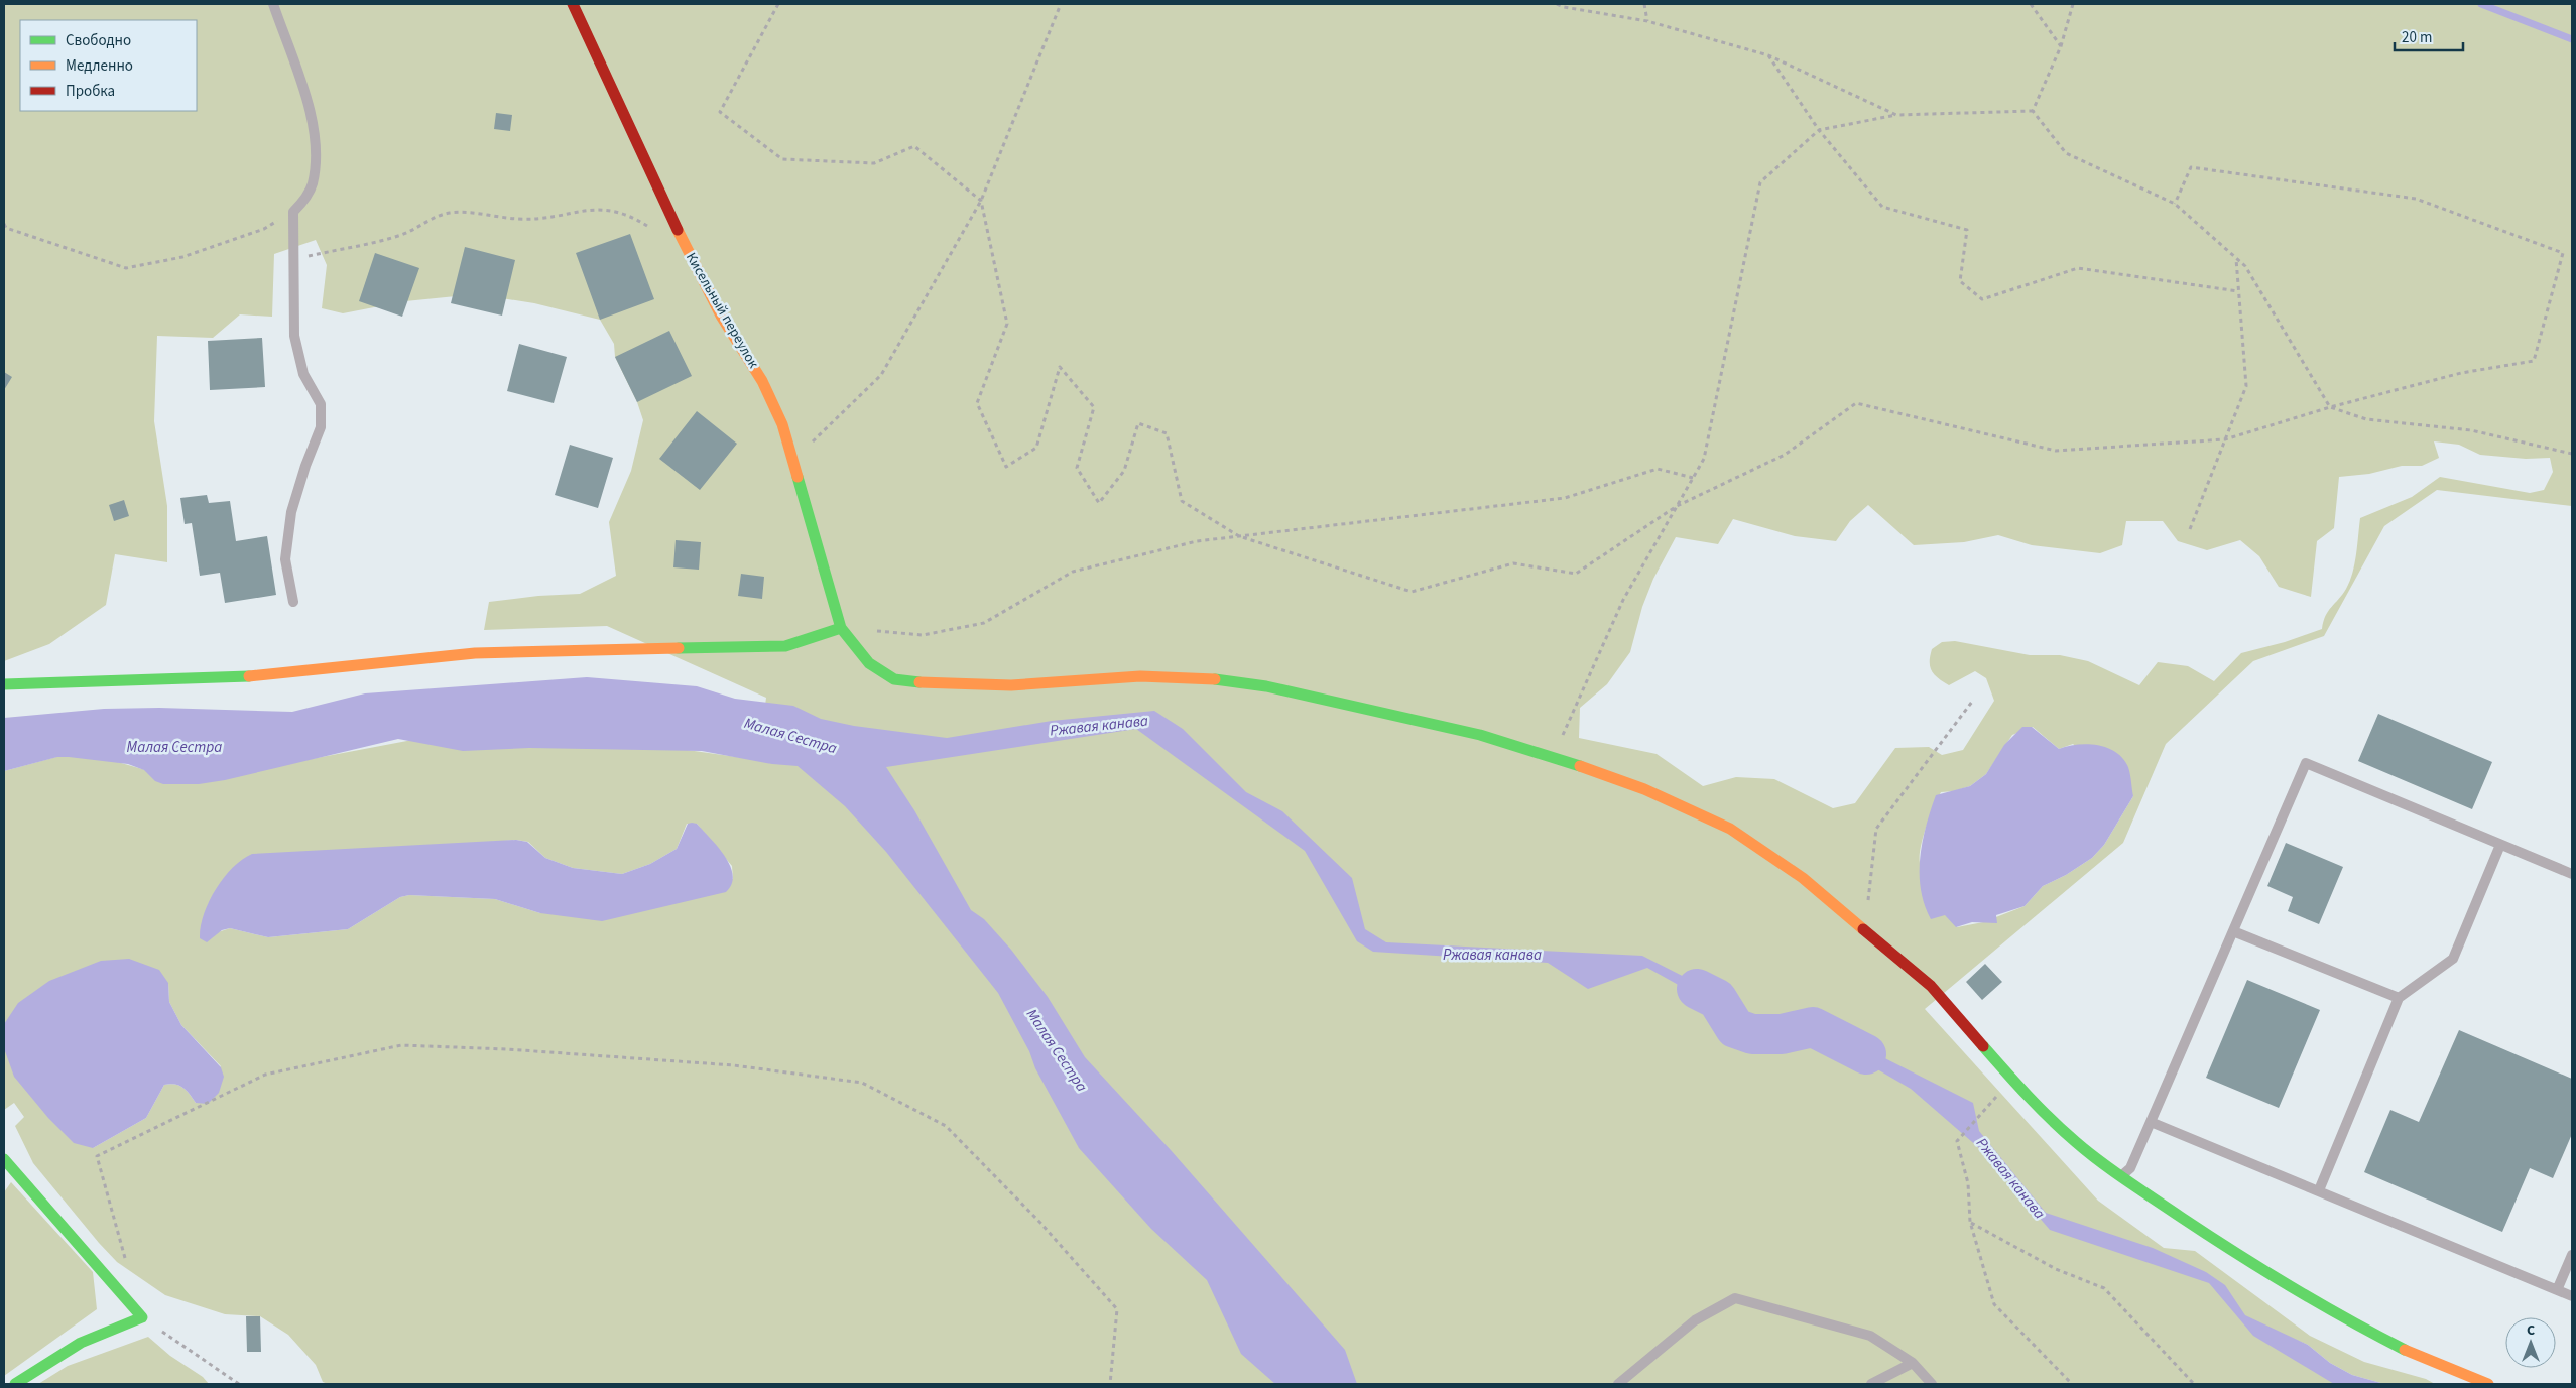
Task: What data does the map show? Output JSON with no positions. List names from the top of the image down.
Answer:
{
  "streets": {
    "street": ["Кисельный переулок"]
  },
  "water": ["Ржавая канава", "Малая Сестра"],
  "legend": ["Свободно", "Медленно", "Пробка"],
  "scale_bar": "20 m",
  "north": "top"
}
